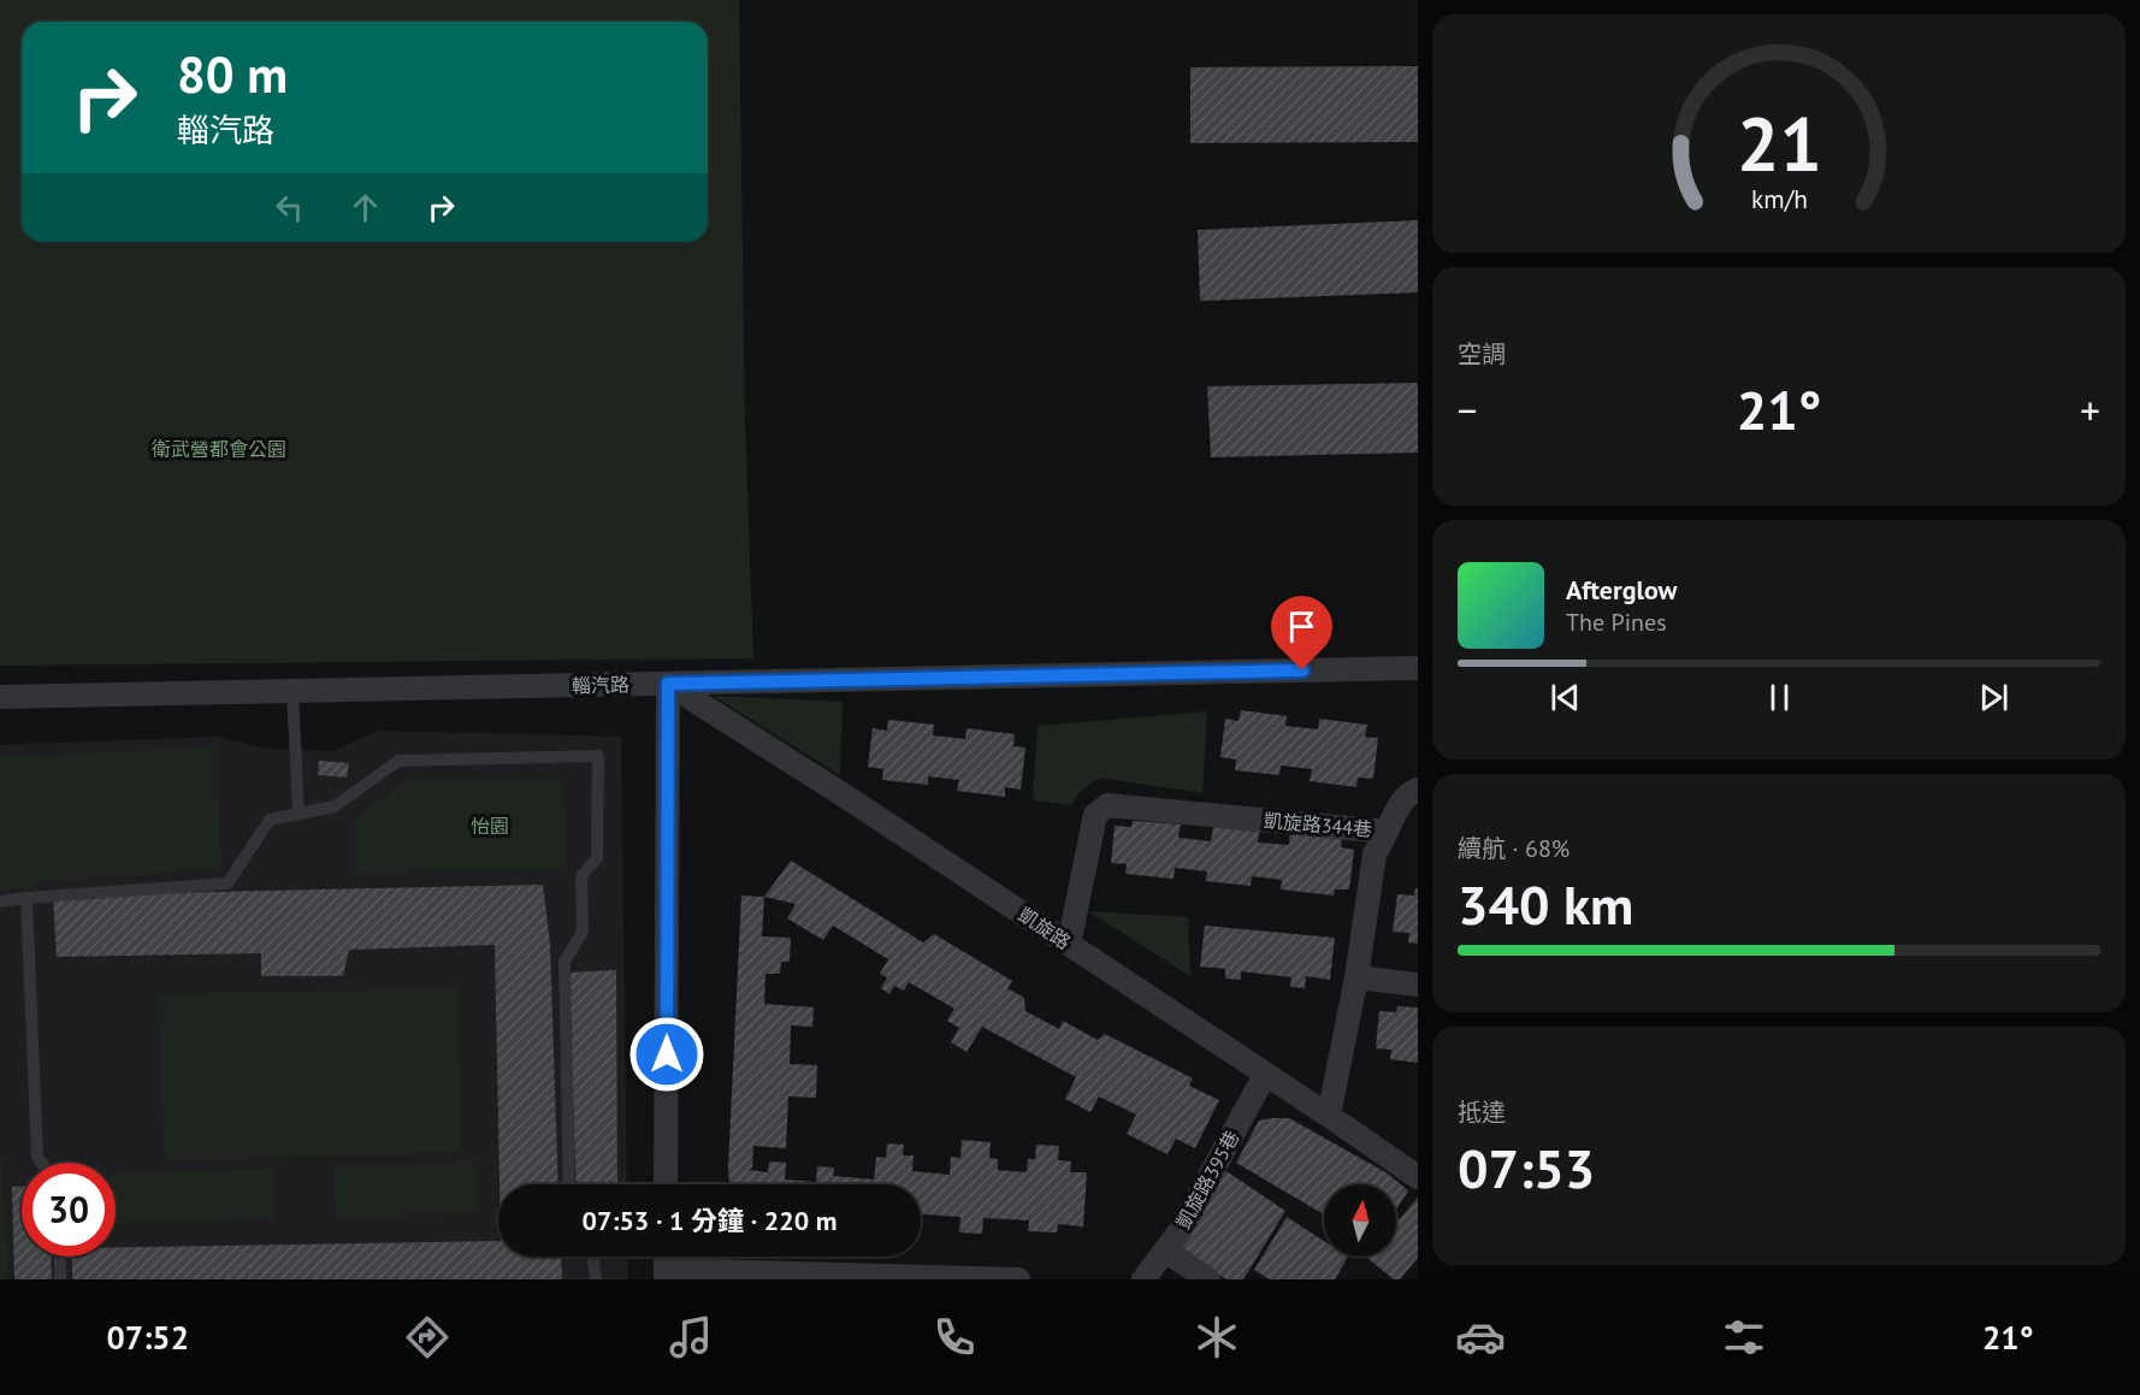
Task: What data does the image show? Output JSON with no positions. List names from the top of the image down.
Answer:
{
  "streets": {
    "street": [
      "輜汽路",
      "凱旋路344巷",
      "凱旋路",
      "凱旋路395巷"
    ]
  },
  "crossings": [
    ["輜汽路", "凱旋路"],
    ["凱旋路344巷", "凱旋路"],
    ["凱旋路", "凱旋路395巷"]
  ],
  "parks": ["衛武營都會公園", "怡園"],
  "north": "top",
  "page": {
    "turn": ["80 m", "輜汽路"],
    "tile": [
      "空調",
      ["續航 · 68%", "340 km"],
      ["抵達", "07:53"]
    ],
    "heat": ["−", "21°", "+"],
    "song": ["Afterglow", "The Pines"],
    "limit": "30",
    "trip": "07:53 · 1 分鐘 · 220 m",
    "tabs": ["07:52", "21°"],
    "gauge": ["21", "km/h"]
  }
}
